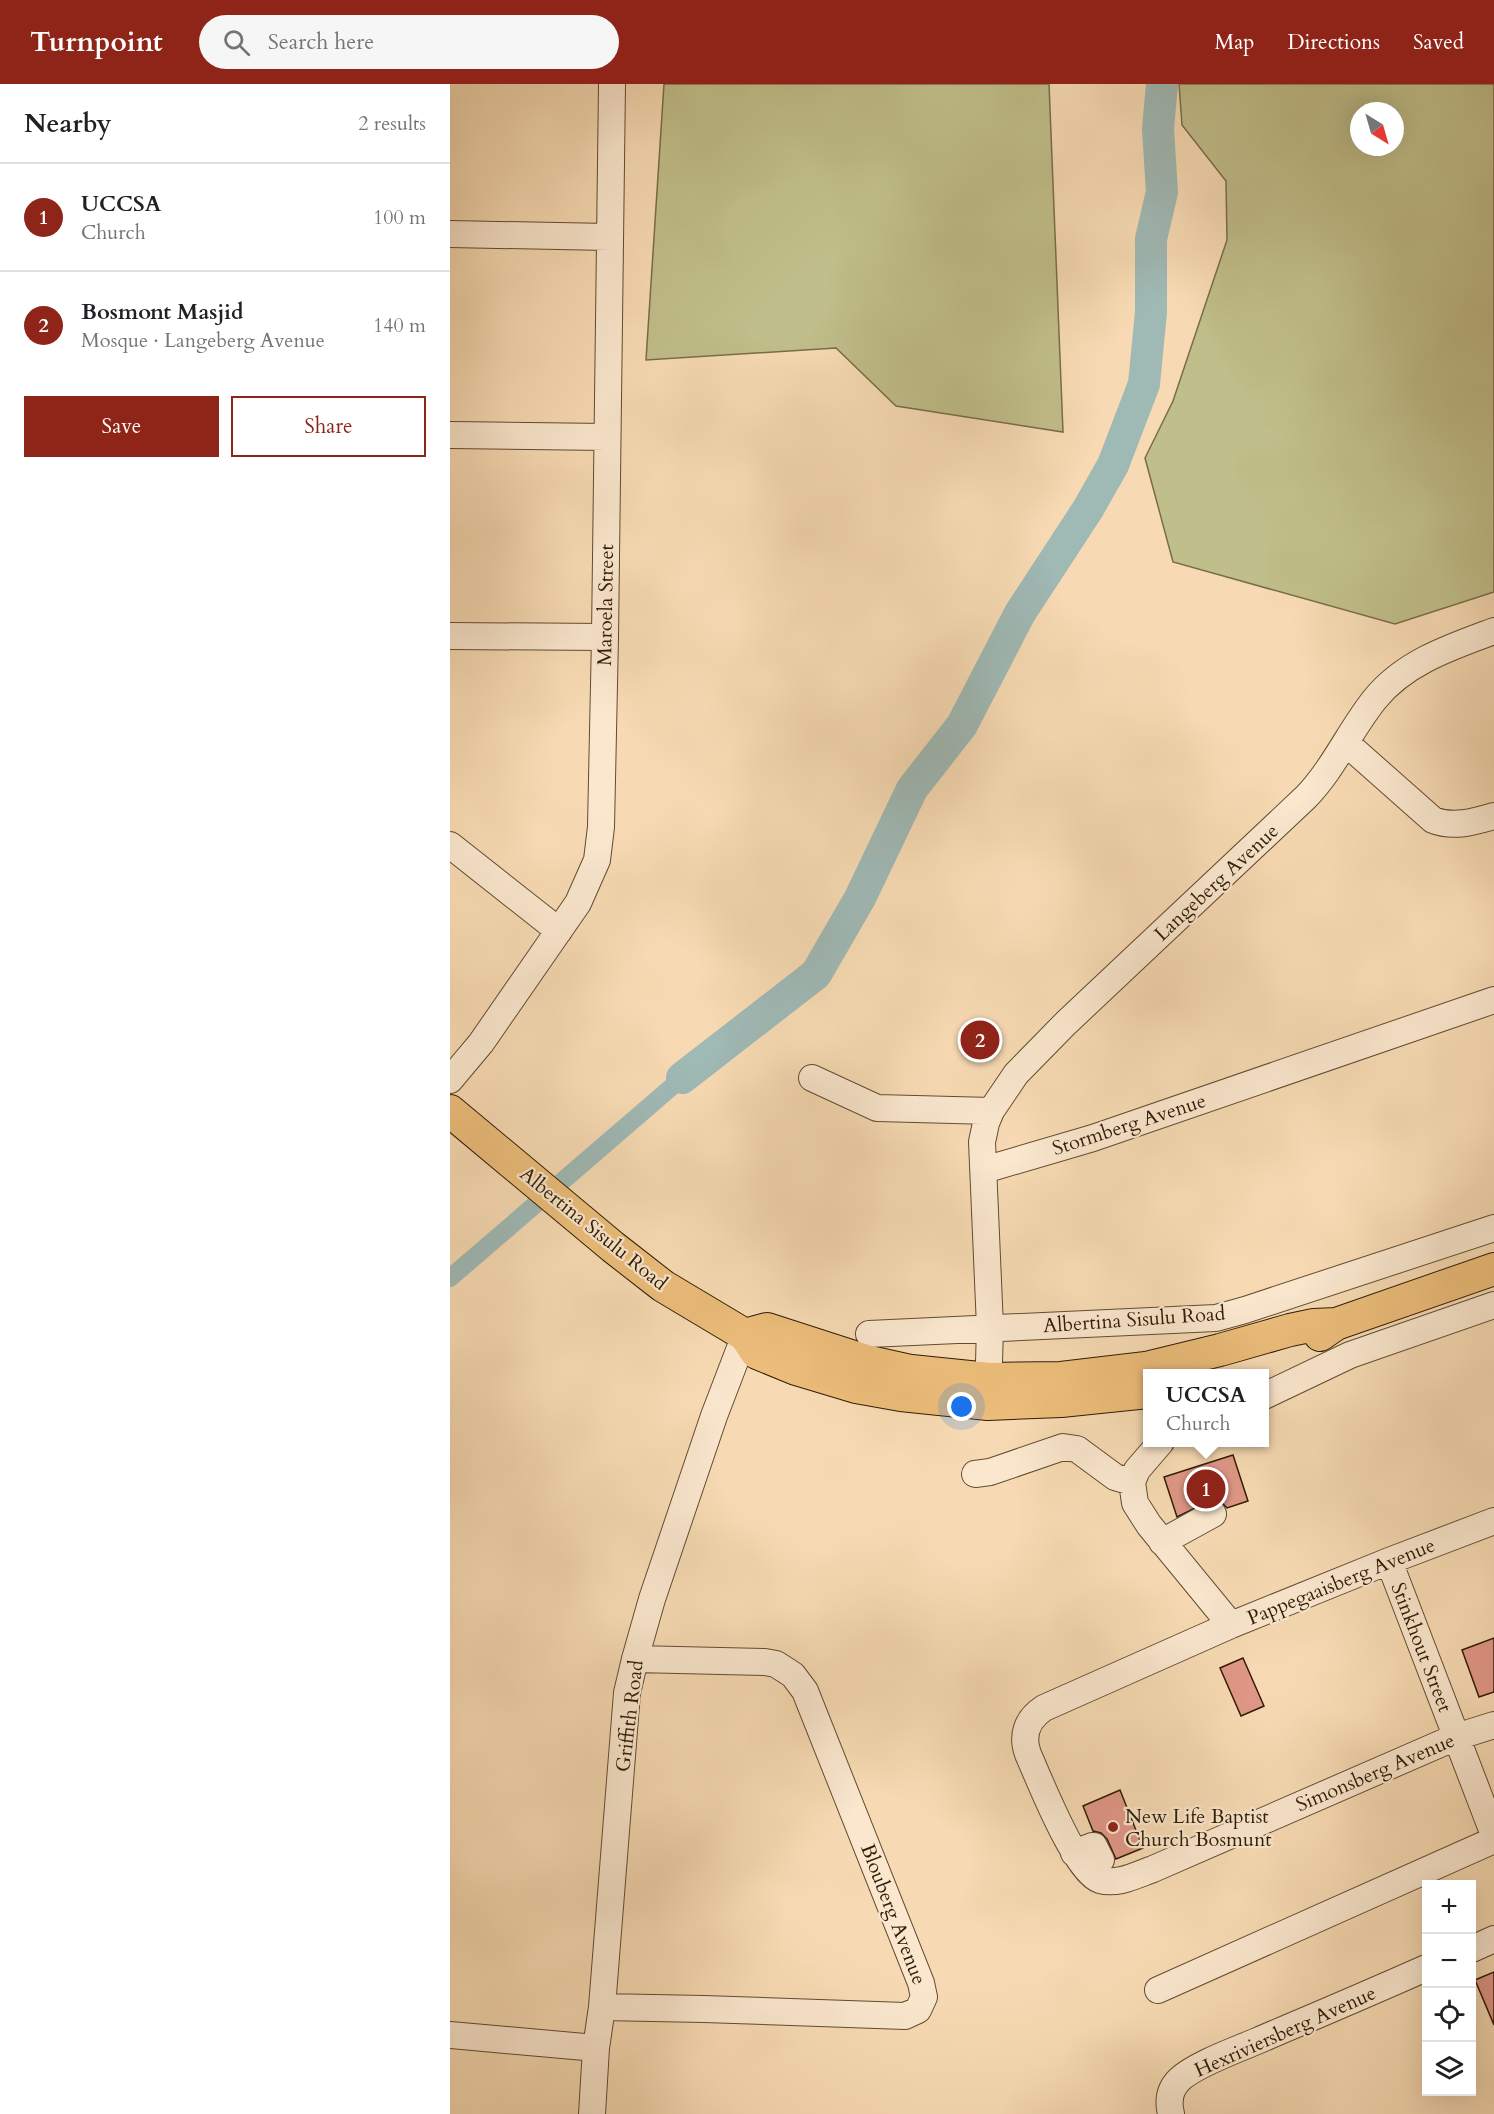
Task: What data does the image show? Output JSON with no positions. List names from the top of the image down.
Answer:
{
  "streets": {
    "main road": ["Albertina Sisulu Road"],
    "street": [
      "Maroela Street",
      "Langeberg Avenue",
      "Stormberg Avenue",
      "Pappegaaisberg Avenue",
      "Stinkhout Street",
      "Griffith Road",
      "Simonsberg Avenue",
      "Blouberg Avenue",
      "Hexriviersberg Avenue"
    ]
  },
  "crossings": [
    ["Langeberg Avenue", "Stormberg Avenue"],
    ["Albertina Sisulu Road", "Griffith Road"],
    ["Pappegaaisberg Avenue", "Stinkhout Street"],
    ["Pappegaaisberg Avenue", "Simonsberg Avenue"],
    ["Stinkhout Street", "Simonsberg Avenue"],
    ["Griffith Road", "Blouberg Avenue"]
  ],
  "places": ["New Life Baptist Church Bosmunt"],
  "north": "bottom right",
  "page": {
    "header": "Turnpoint",
    "search": "Search here",
    "nav": ["Map", "Directions", "Saved"],
    "heading": ["Nearby", "2 results"],
    "list": [
      {
        "mark": "1",
        "name": "UCCSA",
        "note": "Church",
        "value": "100 m"
      },
      {
        "mark": "2",
        "name": "Bosmont Masjid",
        "note": "Mosque · Langeberg Avenue",
        "value": "140 m"
      }
    ],
    "buttons": ["Save", "Share"],
    "pins": ["2", "1"],
    "popup": ["UCCSA", "Church"],
    "map_buttons": ["+", "−"]
  }
}
